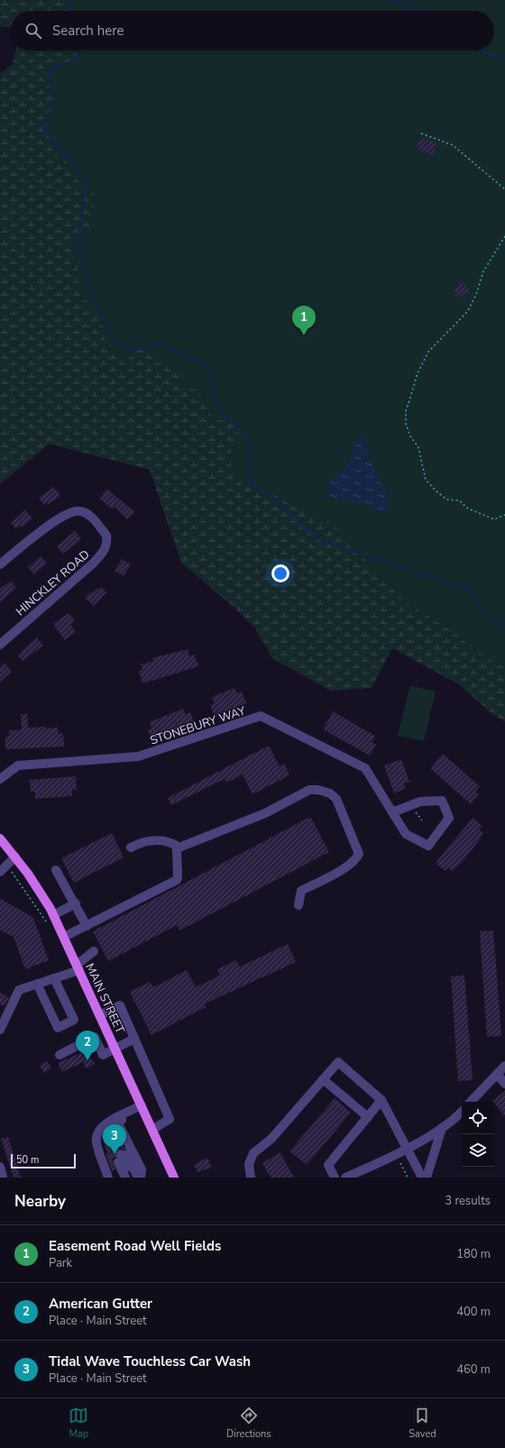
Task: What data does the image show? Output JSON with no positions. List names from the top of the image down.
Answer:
{
  "streets": {
    "main road": ["MAIN STREET"],
    "street": ["HINCKLEY ROAD", "STONEBURY WAY"]
  },
  "scale_bar": "50 m",
  "page": {
    "search": "Search here",
    "pins": ["1", "2", "3"],
    "scale": "50 m",
    "heading": ["Nearby", "3 results"],
    "list": [
      {
        "mark": "1",
        "name": "Easement Road Well Fields",
        "note": "Park",
        "value": "180 m"
      },
      {
        "mark": "2",
        "name": "American Gutter",
        "note": "Place · Main Street",
        "value": "400 m"
      },
      {
        "mark": "3",
        "name": "Tidal Wave Touchless Car Wash",
        "note": "Place · Main Street",
        "value": "460 m"
      }
    ],
    "nav": ["Map", "Directions", "Saved"]
  }
}
